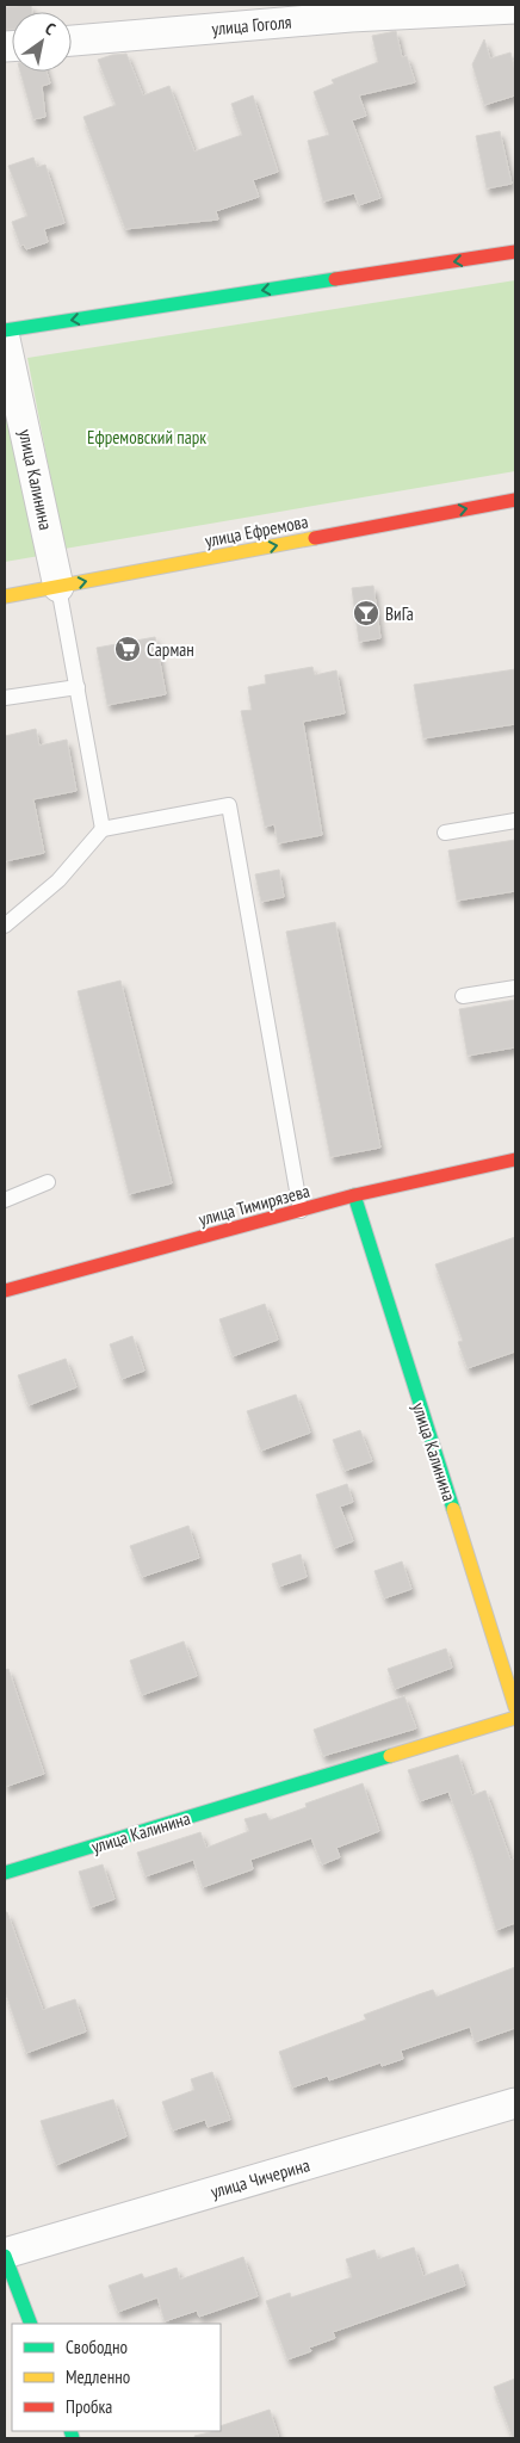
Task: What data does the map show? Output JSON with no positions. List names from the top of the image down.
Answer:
{
  "streets": {
    "street": [
      "улица Гоголя",
      "улица Калинина",
      "улица Ефремова",
      "улица Тимирязева",
      "улица Чичерина"
    ]
  },
  "crossings": [
    ["улица Калинина", "улица Ефремова"],
    ["улица Калинина", "улица Тимирязева"]
  ],
  "one_way": ["улица Ефремова"],
  "parks": ["Ефремовский парк"],
  "places": {
    "bar": ["ВиГа"],
    "supermarket": ["Сарман"]
  },
  "legend": ["Свободно", "Медленно", "Пробка"],
  "north": "top right"
}
